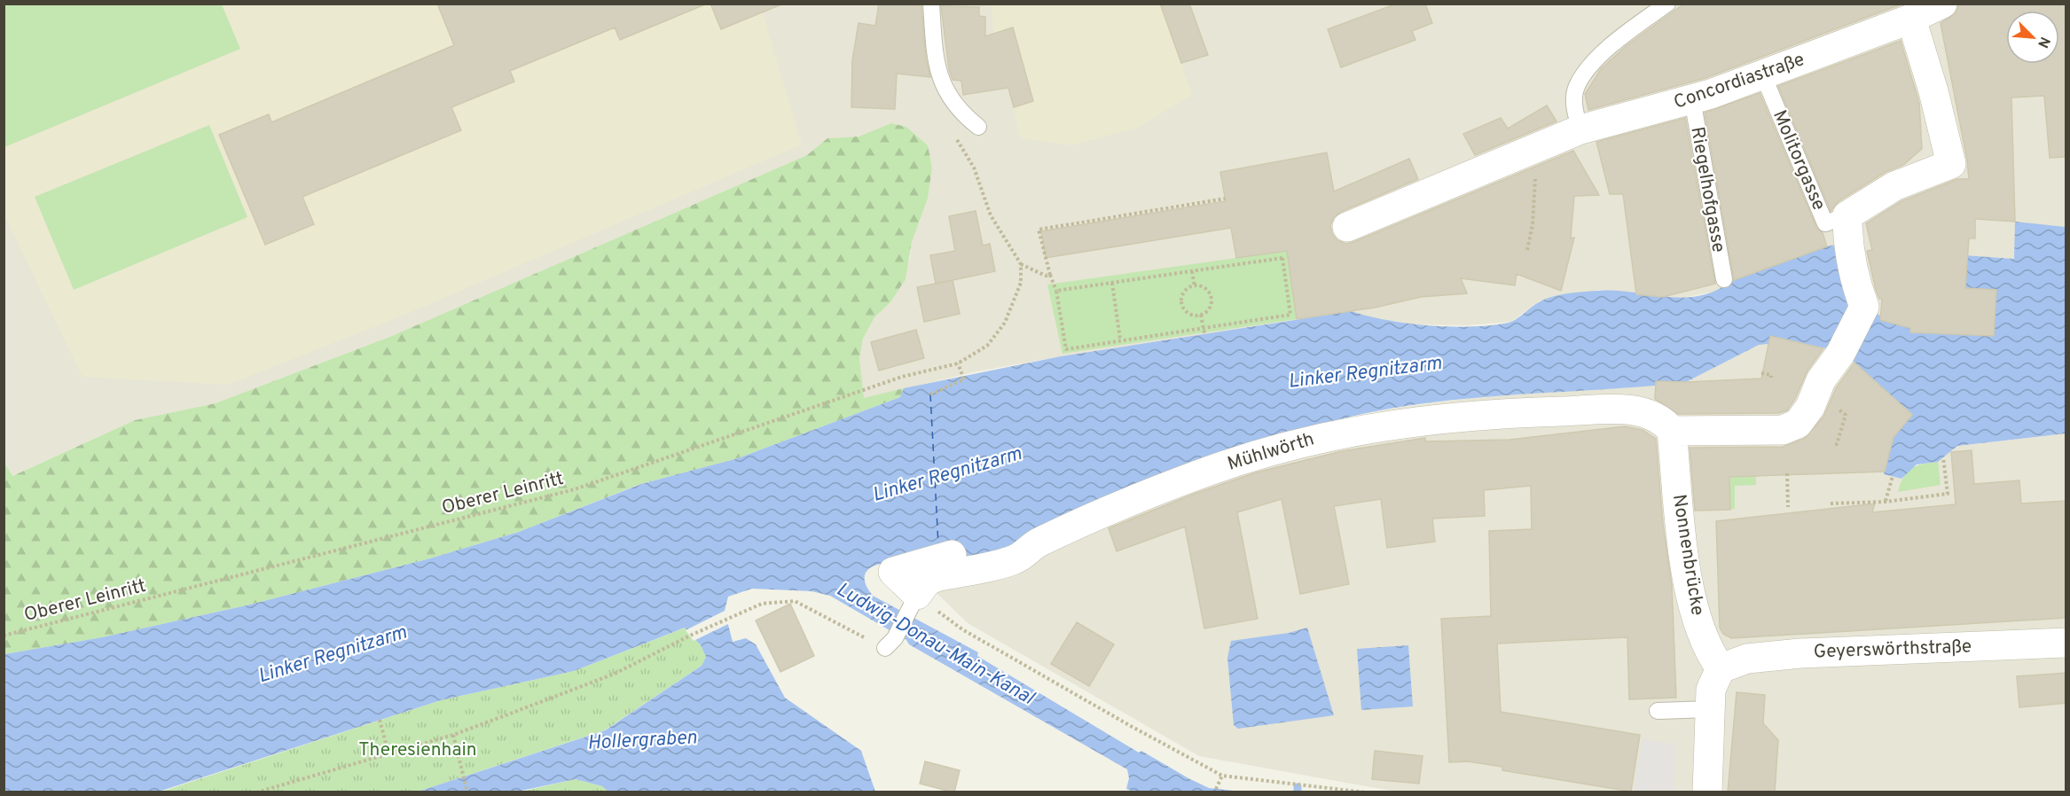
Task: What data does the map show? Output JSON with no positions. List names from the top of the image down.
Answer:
{
  "streets": {
    "street": [
      "Concordiastraße",
      "Mühlwörth",
      "Nonnenbrücke",
      "Geyerswörthstraße"
    ],
    "lane": ["Molitorgasse", "Riegelhofgasse"],
    "path": ["Oberer Leinritt"]
  },
  "crossings": [
    ["Concordiastraße", "Molitorgasse"],
    ["Concordiastraße", "Riegelhofgasse"],
    ["Molitorgasse", "Mühlwörth"],
    ["Mühlwörth", "Nonnenbrücke"],
    ["Nonnenbrücke", "Geyerswörthstraße"]
  ],
  "water": ["Linker Regnitzarm", "Ludwig-Donau-Main-Kanal", "Hollergraben"],
  "parks": ["Theresienhain"],
  "north": "bottom right"
}
